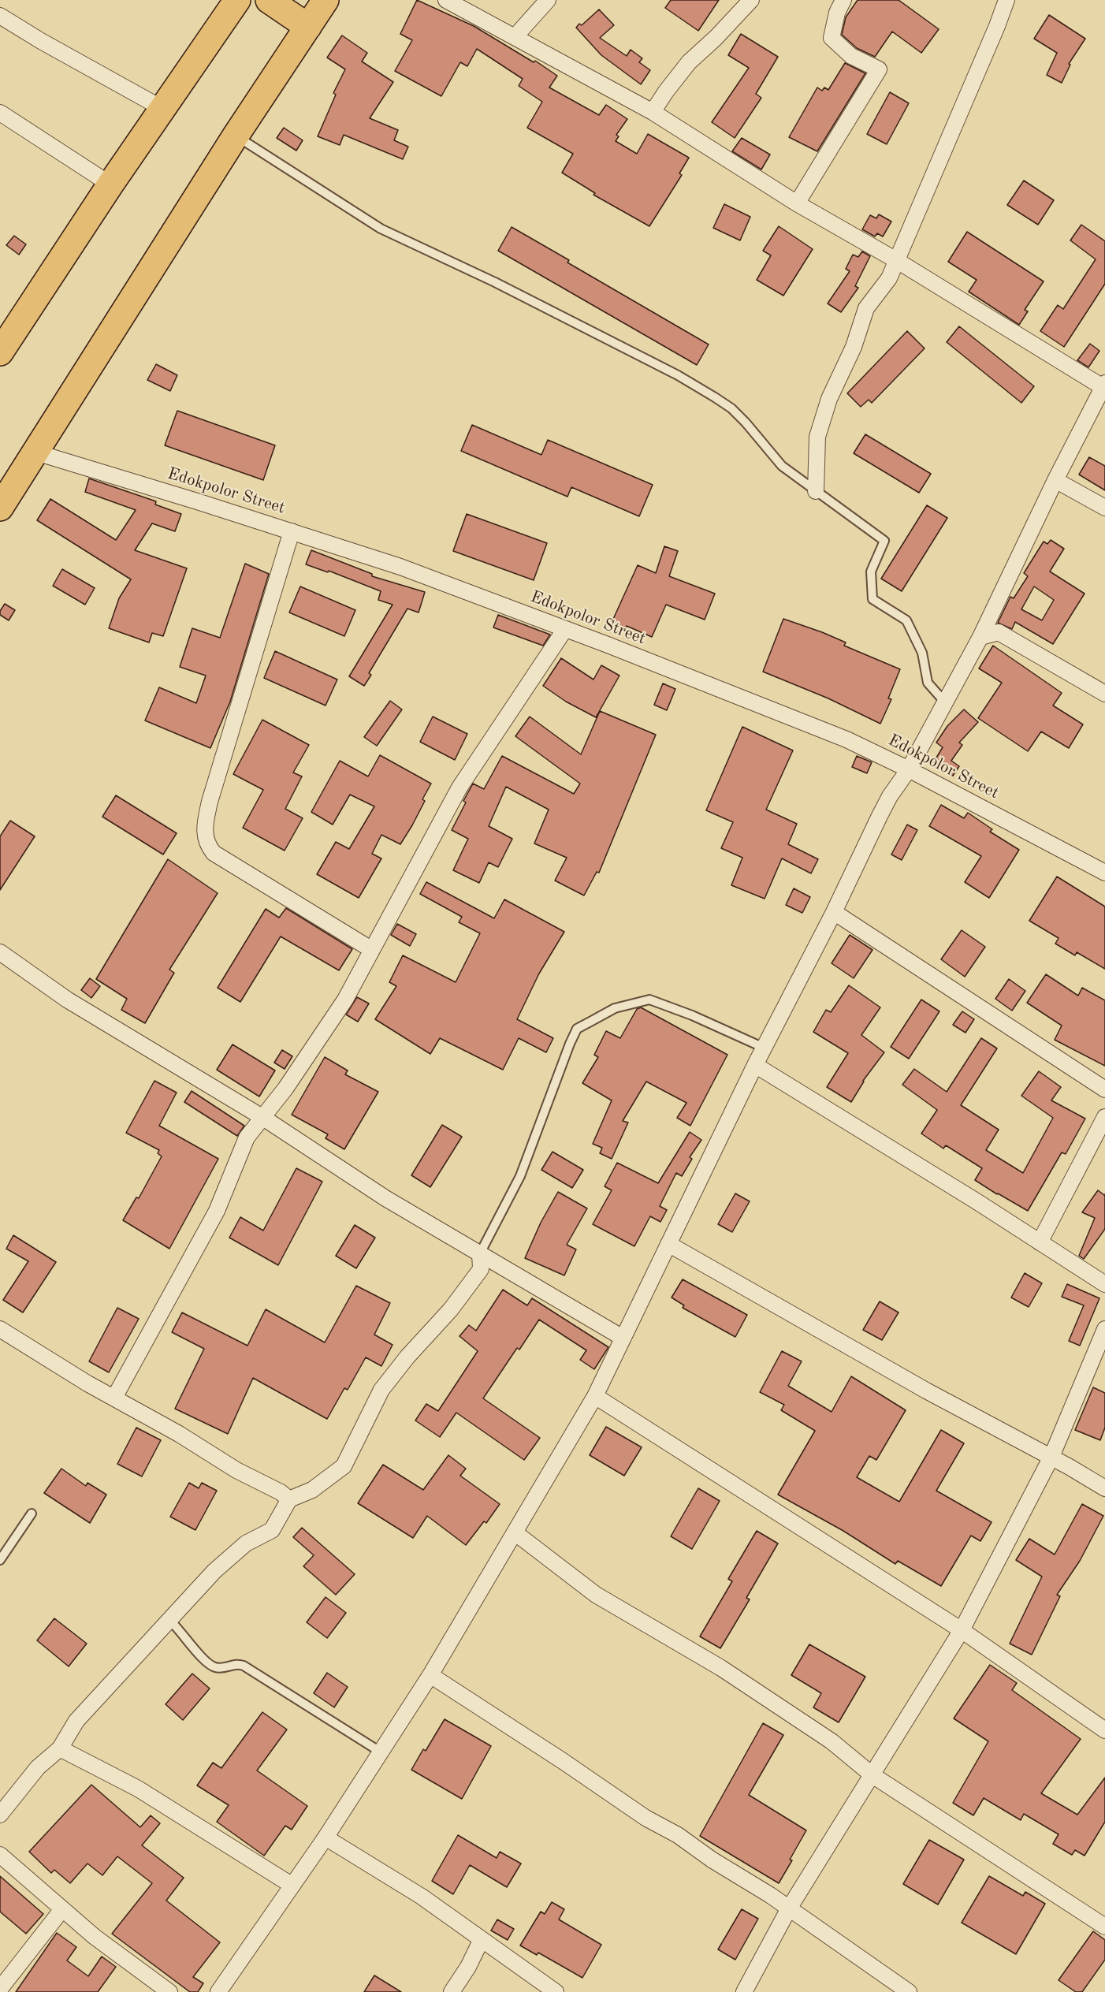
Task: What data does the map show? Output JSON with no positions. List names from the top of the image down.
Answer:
{
  "streets": {
    "street": ["Edokpolor Street"]
  }
}
